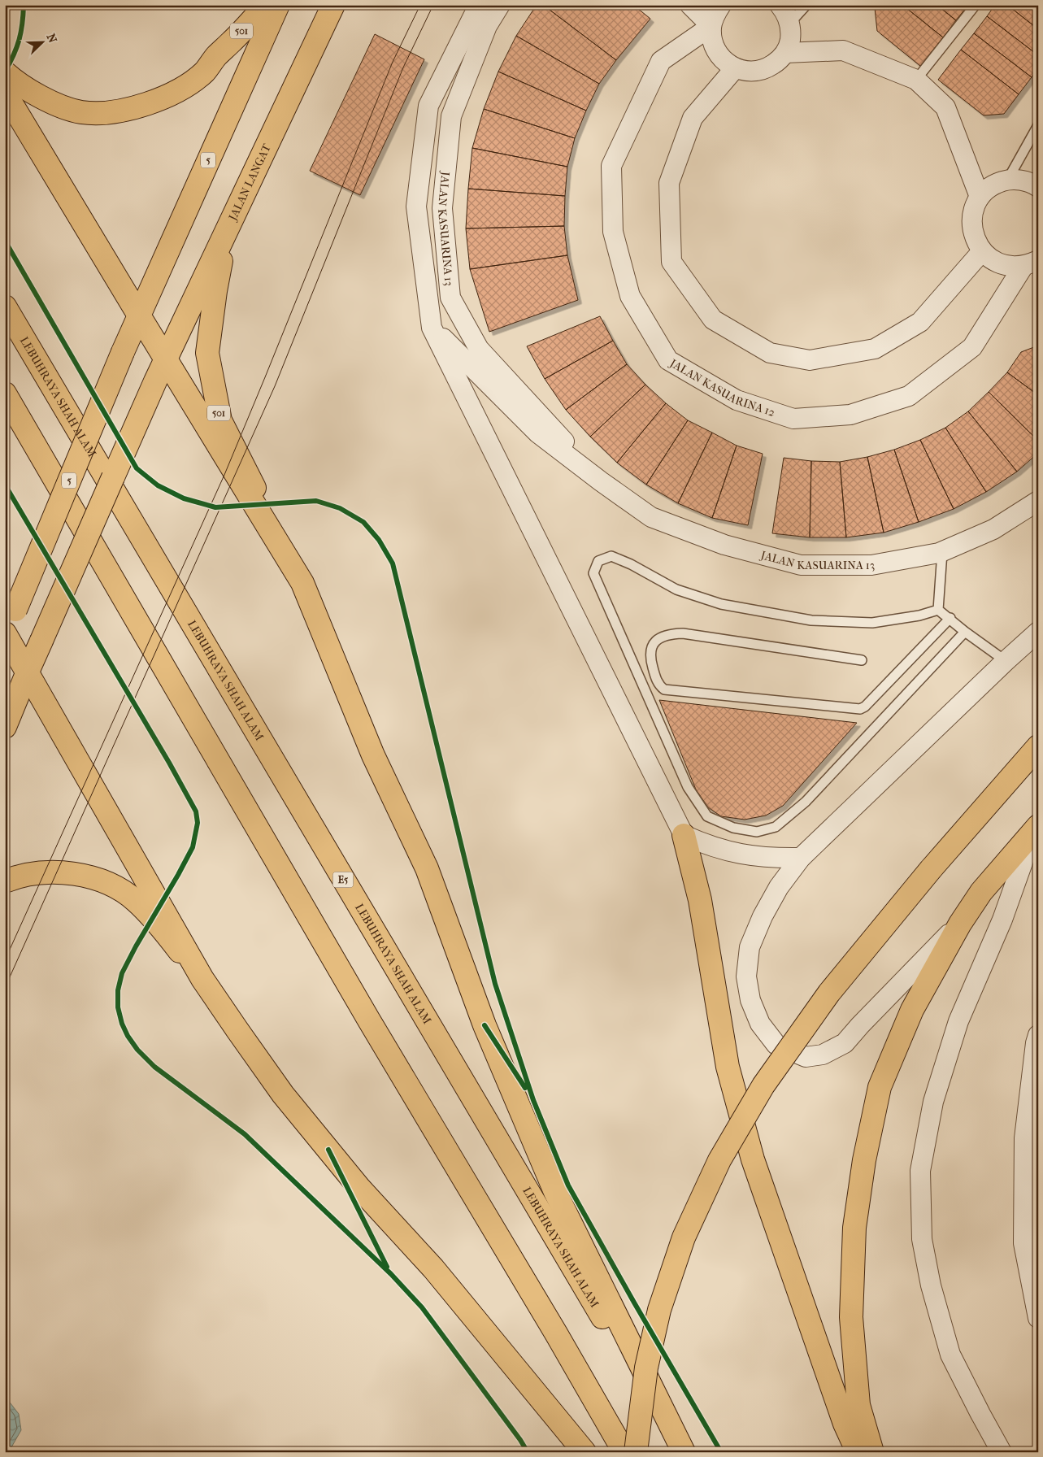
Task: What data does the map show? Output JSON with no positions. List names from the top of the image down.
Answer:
{
  "streets": {
    "highway": [
      "501",
      "5",
      "JALAN LANGAT",
      "LEBUHRAYA SHAH ALAM",
      "E5"
    ],
    "street": ["JALAN KASUARINA 13", "JALAN KASUARINA 12"]
  },
  "crossings": [
    ["501", "JALAN LANGAT"]
  ],
  "north": "top right"
}
